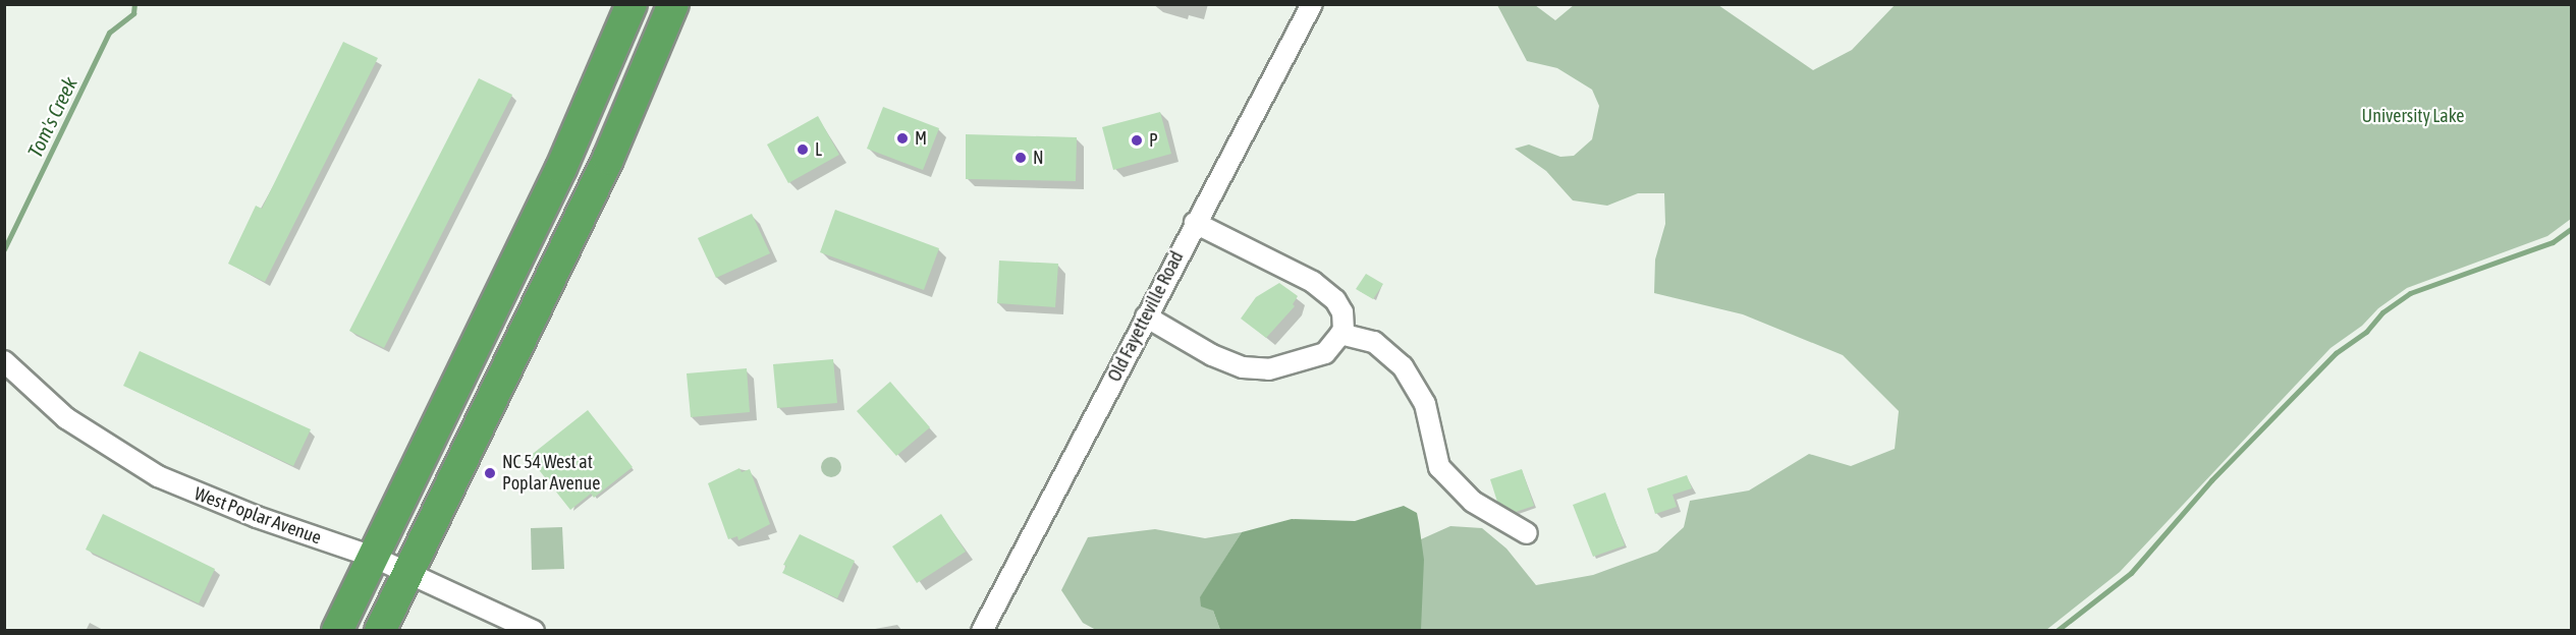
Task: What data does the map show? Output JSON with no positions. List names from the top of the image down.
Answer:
{
  "streets": {
    "street": ["Old Fayetteville Road", "West Poplar Avenue"]
  },
  "water": ["Tom's Creek"],
  "parks": ["University Lake"],
  "places": [
    "M",
    "P",
    "L",
    "N",
    "NC 54 West at Poplar Avenue"
  ]
}
